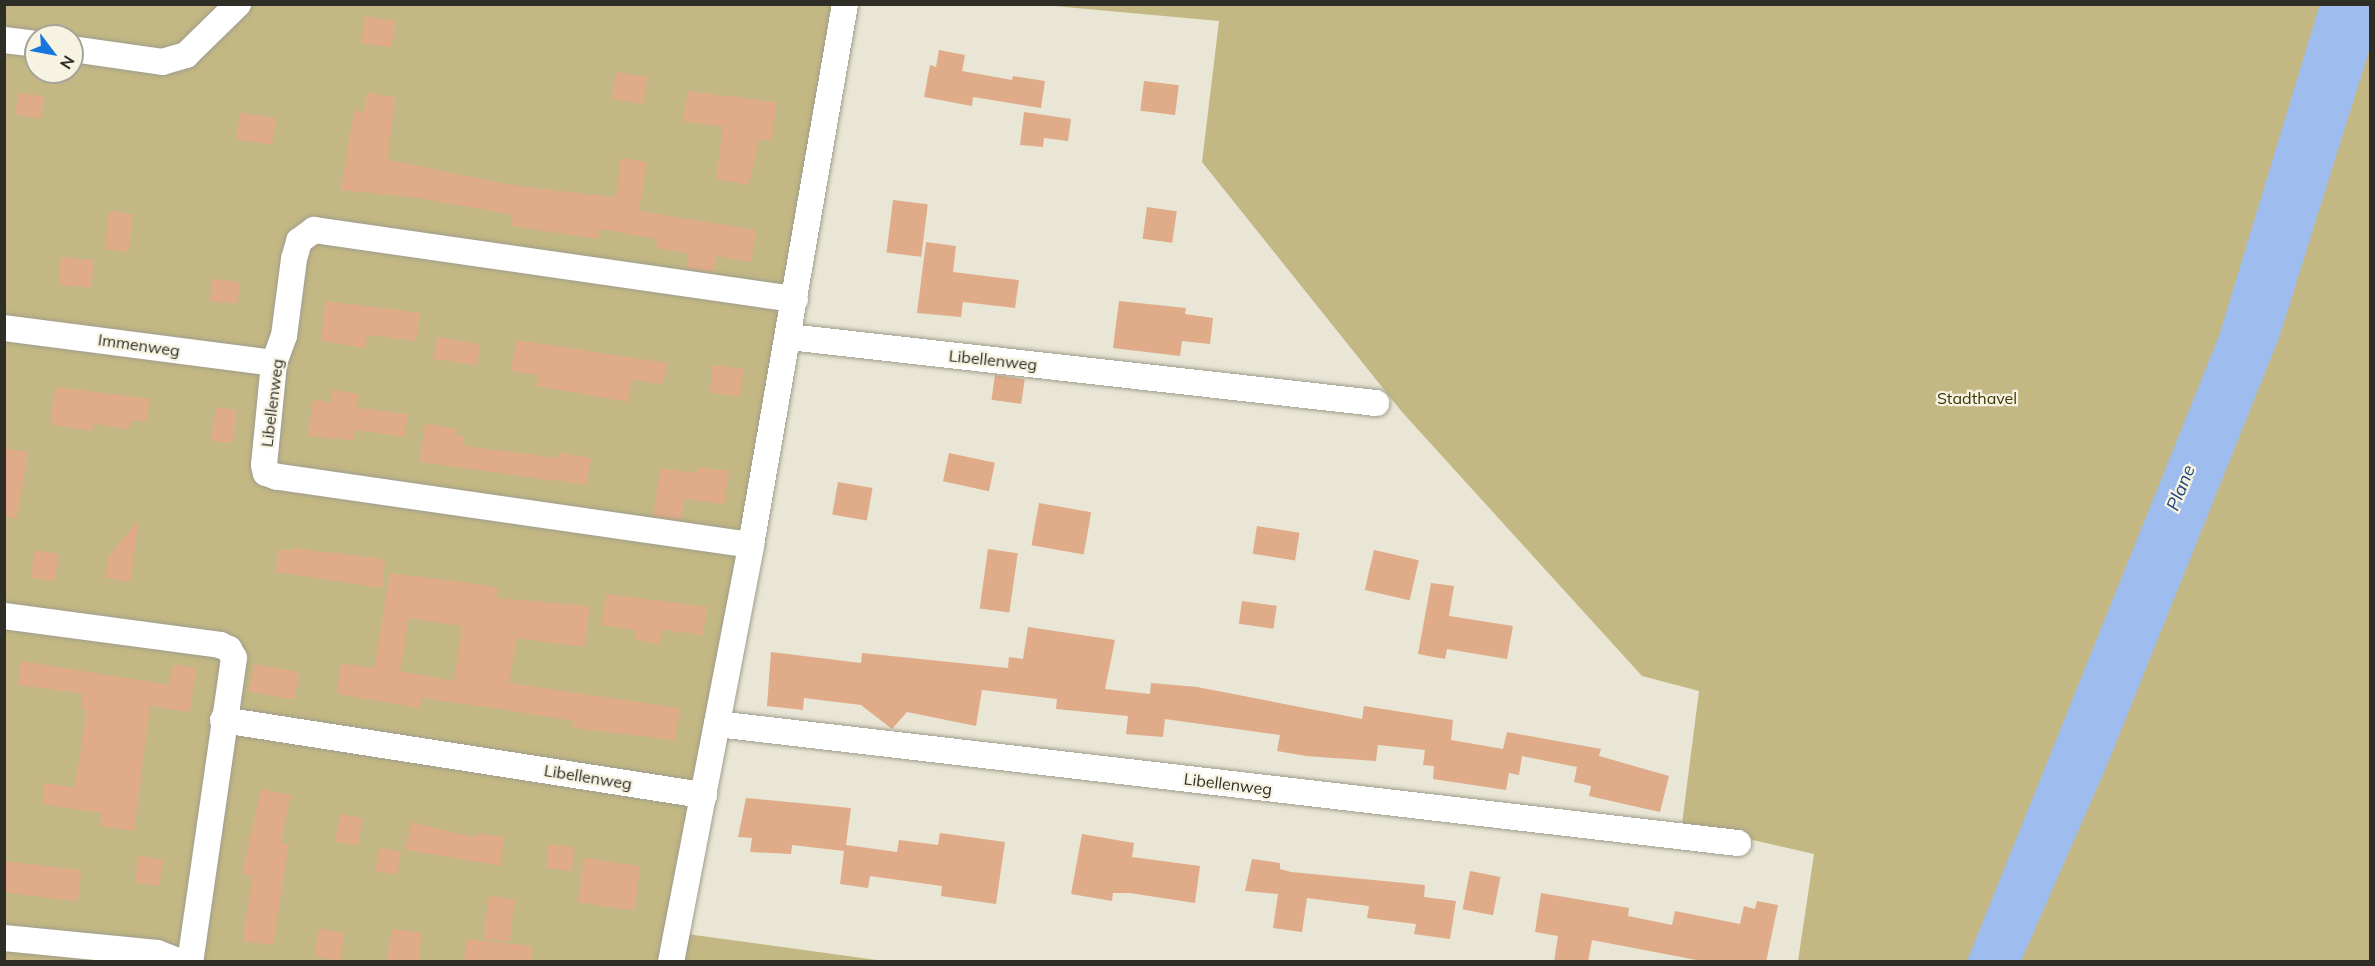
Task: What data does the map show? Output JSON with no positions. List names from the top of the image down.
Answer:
{
  "streets": {
    "street": ["Immenweg", "Libellenweg"]
  },
  "crossings": [
    ["Immenweg", "Libellenweg"]
  ],
  "water": ["Plane"],
  "parks": ["Stadthavel"],
  "north": "bottom right"
}
